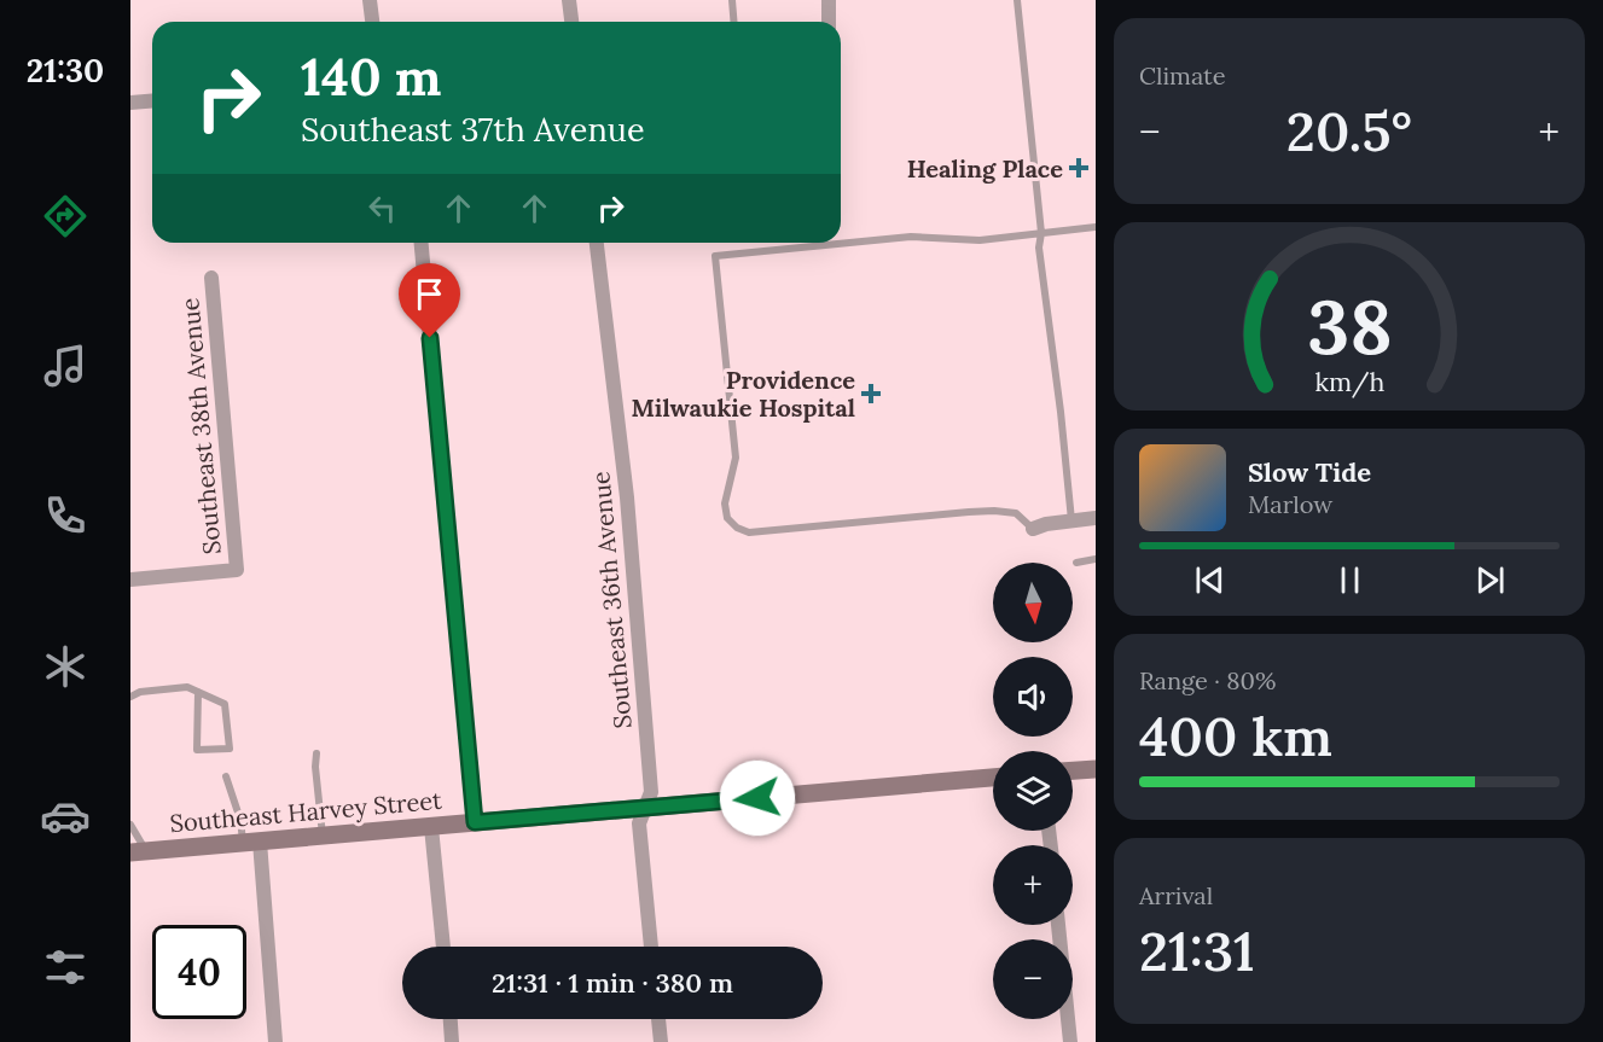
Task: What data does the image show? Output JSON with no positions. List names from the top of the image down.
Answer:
{
  "streets": {
    "street": ["Southeast 38th Avenue", "Southeast 36th Avenue", "Southeast Harvey Street"]
  },
  "crossings": [
    ["Southeast 36th Avenue", "Southeast Harvey Street"]
  ],
  "places": {
    "health": ["Healing Place", "Providence Milwaukie Hospital"]
  },
  "north": "bottom",
  "page": {
    "tabs": "21:30",
    "tile": [
      "Climate",
      ["Range · 80%", "400 km"],
      ["Arrival", "21:31"]
    ],
    "turn": ["140 m", "Southeast 37th Avenue"],
    "heat": ["−", "20.5°", "+"],
    "song": ["Slow Tide", "Marlow"],
    "map_buttons": ["+", "−"],
    "limit": "40",
    "trip": "21:31 · 1 min · 380 m",
    "gauge": ["38", "km/h"]
  }
}
